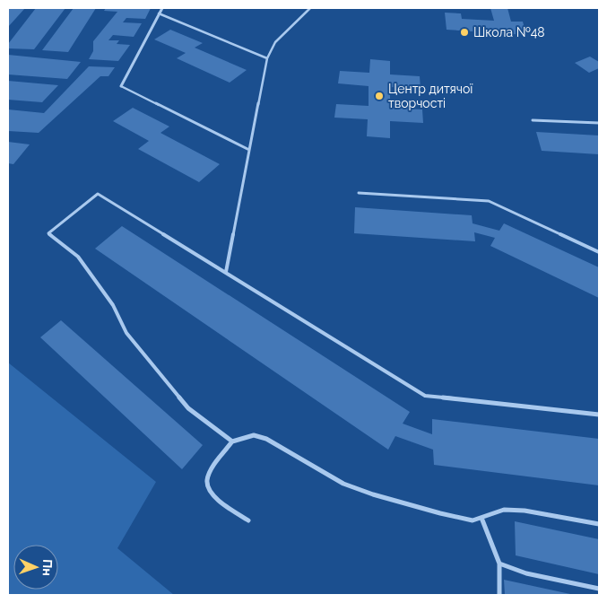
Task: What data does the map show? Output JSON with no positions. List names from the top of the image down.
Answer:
{
  "places": ["Школа №48", "Центр дитячої творчості"],
  "north": "right"
}
